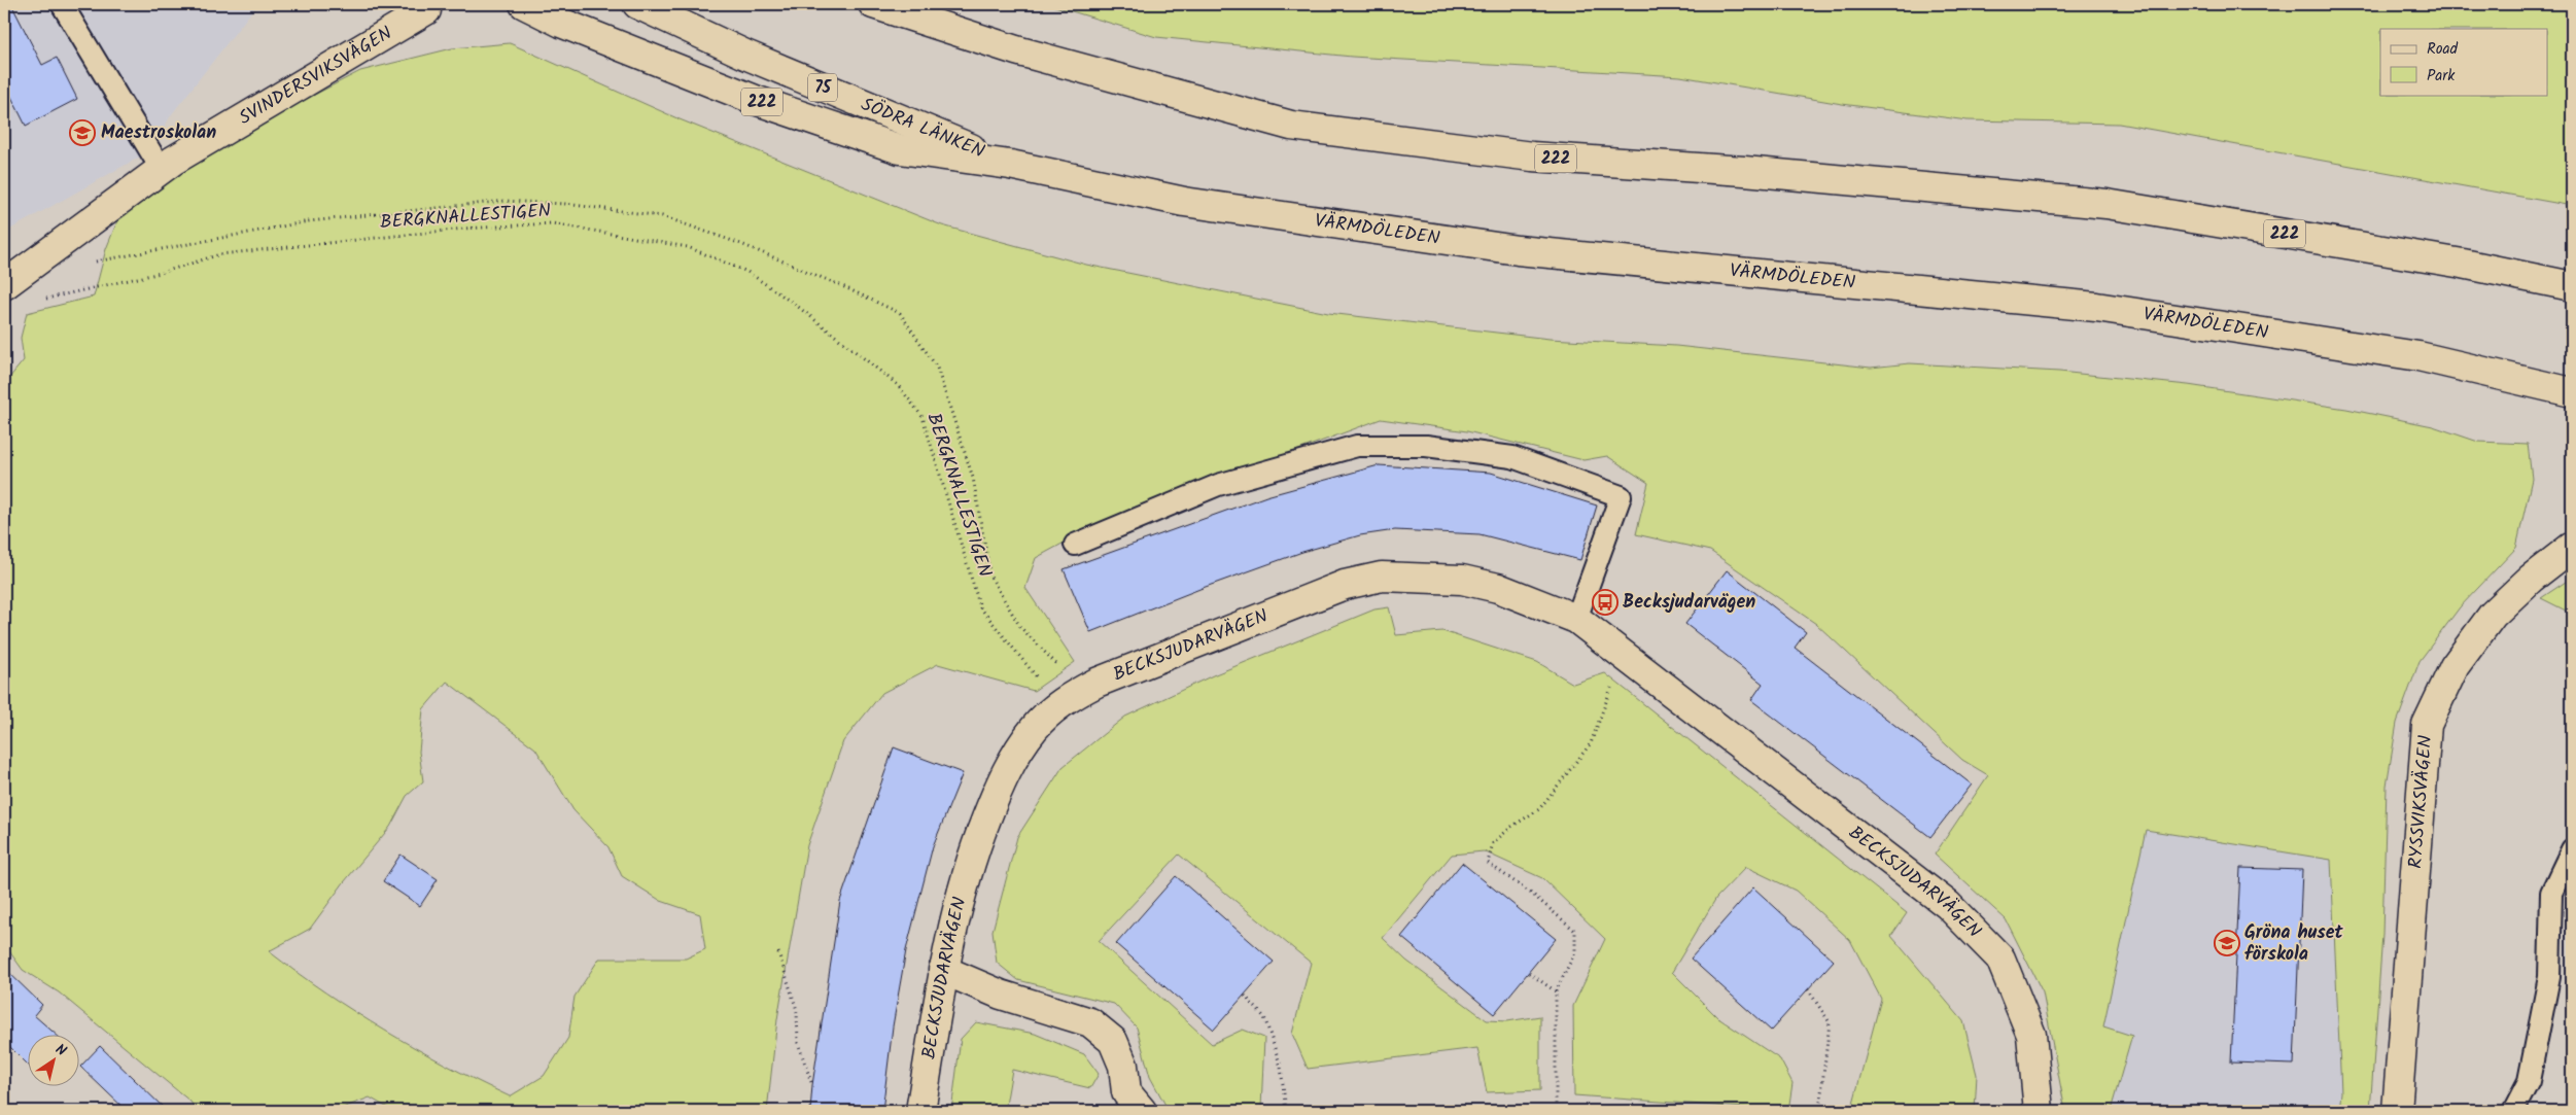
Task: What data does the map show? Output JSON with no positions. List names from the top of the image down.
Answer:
{
  "streets": {
    "main road": [
      "SVINDERSVIKSVÄGEN",
      "75",
      "222",
      "SÖDRA LÄNKEN",
      "VÄRMDÖLEDEN",
      "BECKSJUDARVÄGEN",
      "RYSSVIKSVÄGEN"
    ],
    "path": ["BERGKNALLESTIGEN"]
  },
  "crossings": [
    ["SVINDERSVIKSVÄGEN", "BERGKNALLESTIGEN"],
    ["222", "SÖDRA LÄNKEN"],
    ["222", "VÄRMDÖLEDEN"],
    ["SÖDRA LÄNKEN", "VÄRMDÖLEDEN"],
    ["BERGKNALLESTIGEN", "BECKSJUDARVÄGEN"]
  ],
  "places": {
    "school or university": ["Maestroskolan", "Gröna huset förskola"],
    "bus stop": ["Becksjudarvägen"]
  },
  "legend": ["Road", "Park"],
  "north": "top right"
}
